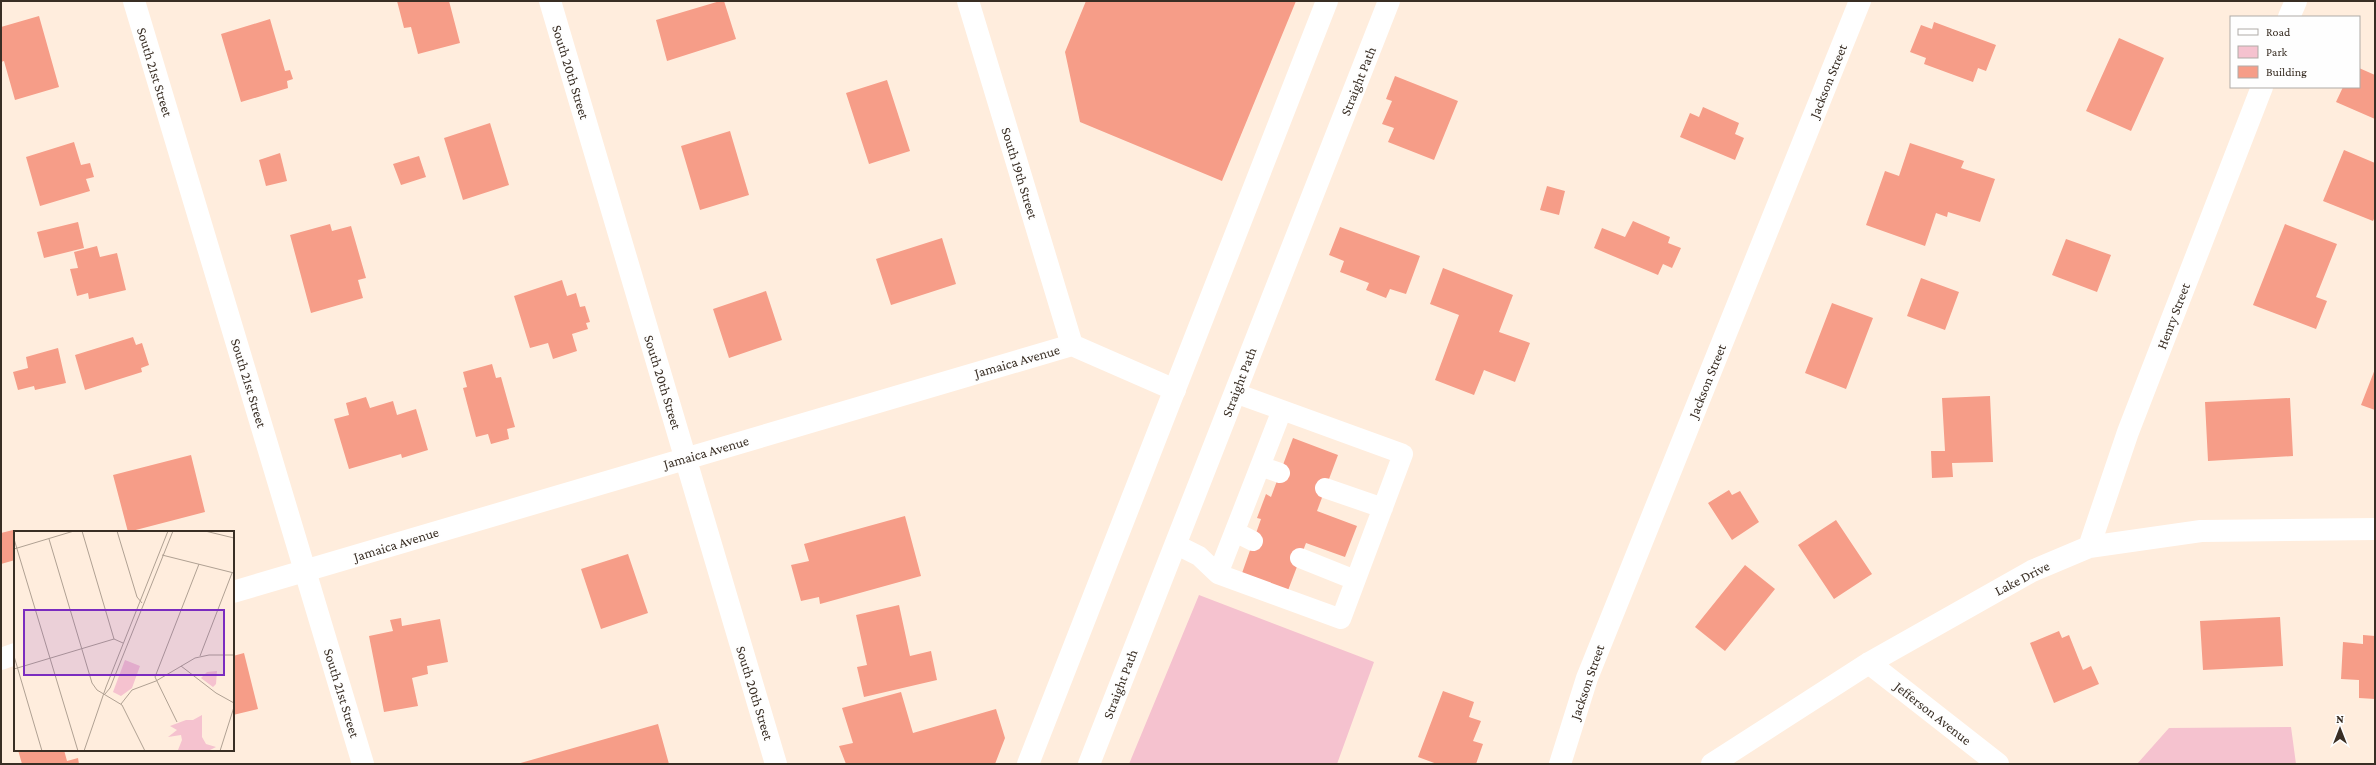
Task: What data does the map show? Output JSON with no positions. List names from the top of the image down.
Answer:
{
  "streets": {
    "street": [
      "South 21st Street",
      "South 20th Street",
      "Straight Path",
      "Jackson Street",
      "South 19th Street",
      "Henry Street",
      "Jamaica Avenue",
      "Lake Drive",
      "Jefferson Avenue"
    ]
  },
  "crossings": [
    ["South 21st Street", "Jamaica Avenue"],
    ["South 20th Street", "Jamaica Avenue"],
    ["South 19th Street", "Jamaica Avenue"],
    ["Henry Street", "Lake Drive"],
    ["Lake Drive", "Jefferson Avenue"]
  ],
  "legend": ["Road", "Park", "Building"],
  "north": "top"
}
